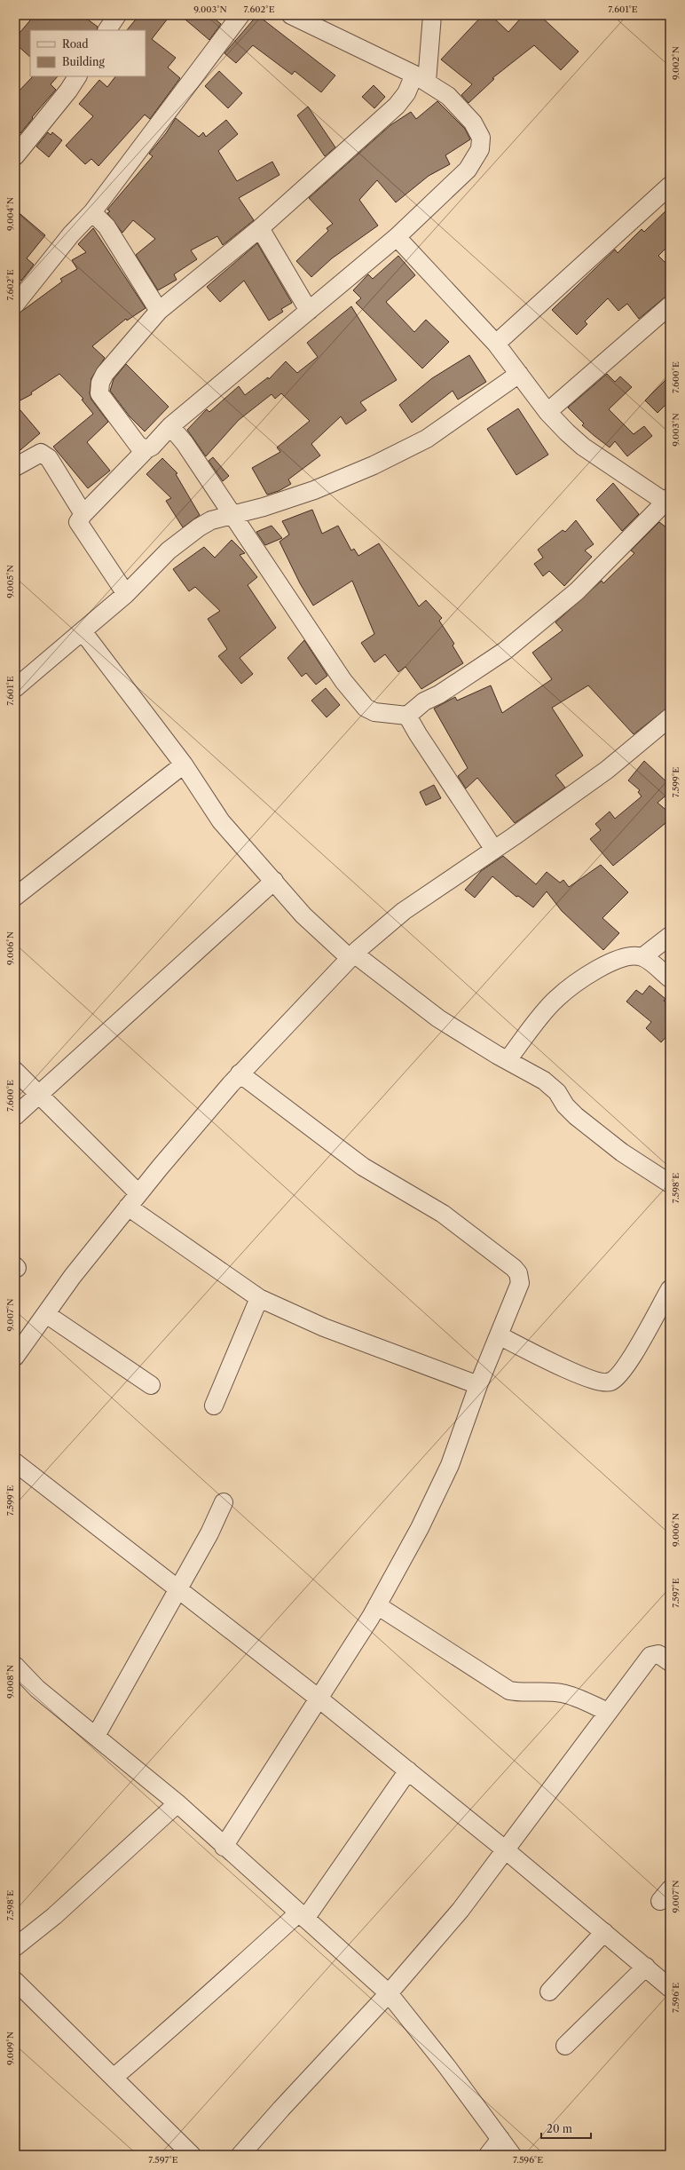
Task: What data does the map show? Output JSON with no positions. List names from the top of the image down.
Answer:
{
  "legend": ["Road", "Building"],
  "scale_bar": "20 m",
  "coordinates": [
    "9.003°N",
    "7.602°E",
    "7.601°E",
    "9.002°N",
    "9.004°N",
    "7.600°E",
    "9.005°N",
    "7.599°E",
    "9.006°N",
    "7.598°E",
    "9.007°N",
    "7.597°E",
    "9.008°N",
    "7.596°E",
    "9.009°N"
  ]
}
